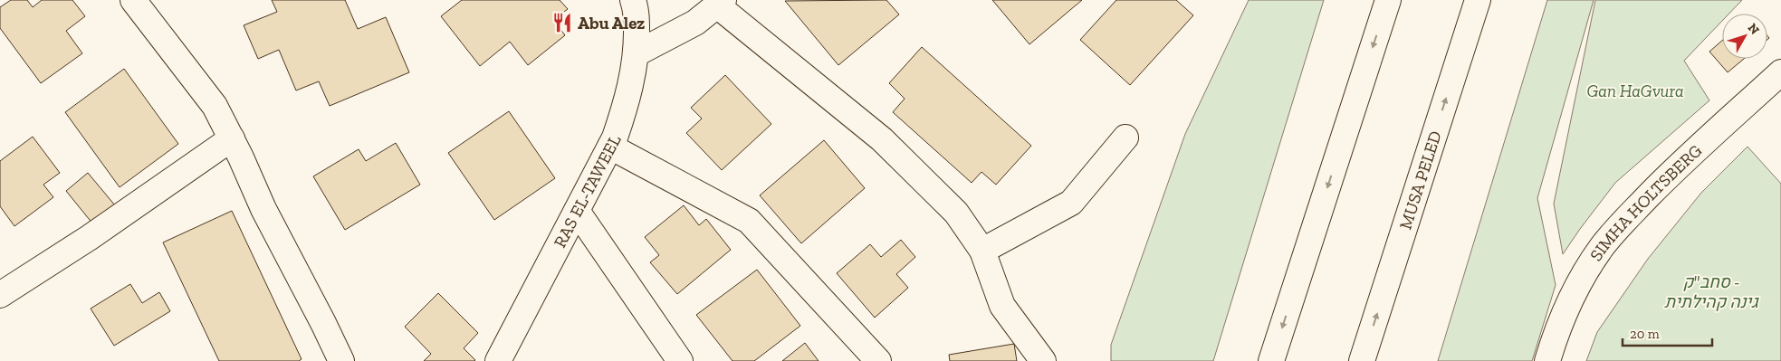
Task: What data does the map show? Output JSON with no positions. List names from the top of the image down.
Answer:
{
  "streets": {
    "main road": ["MUSA PELED", "RAS EL-TAWEEL", "SIMHA HOLTSBERG"]
  },
  "parks": ["Gan HaGvura", "סחב\"ק - גינה קהילתית"],
  "places": {
    "restaurant": ["Abu Alez"]
  },
  "scale_bar": "20 m",
  "north": "top right"
}
